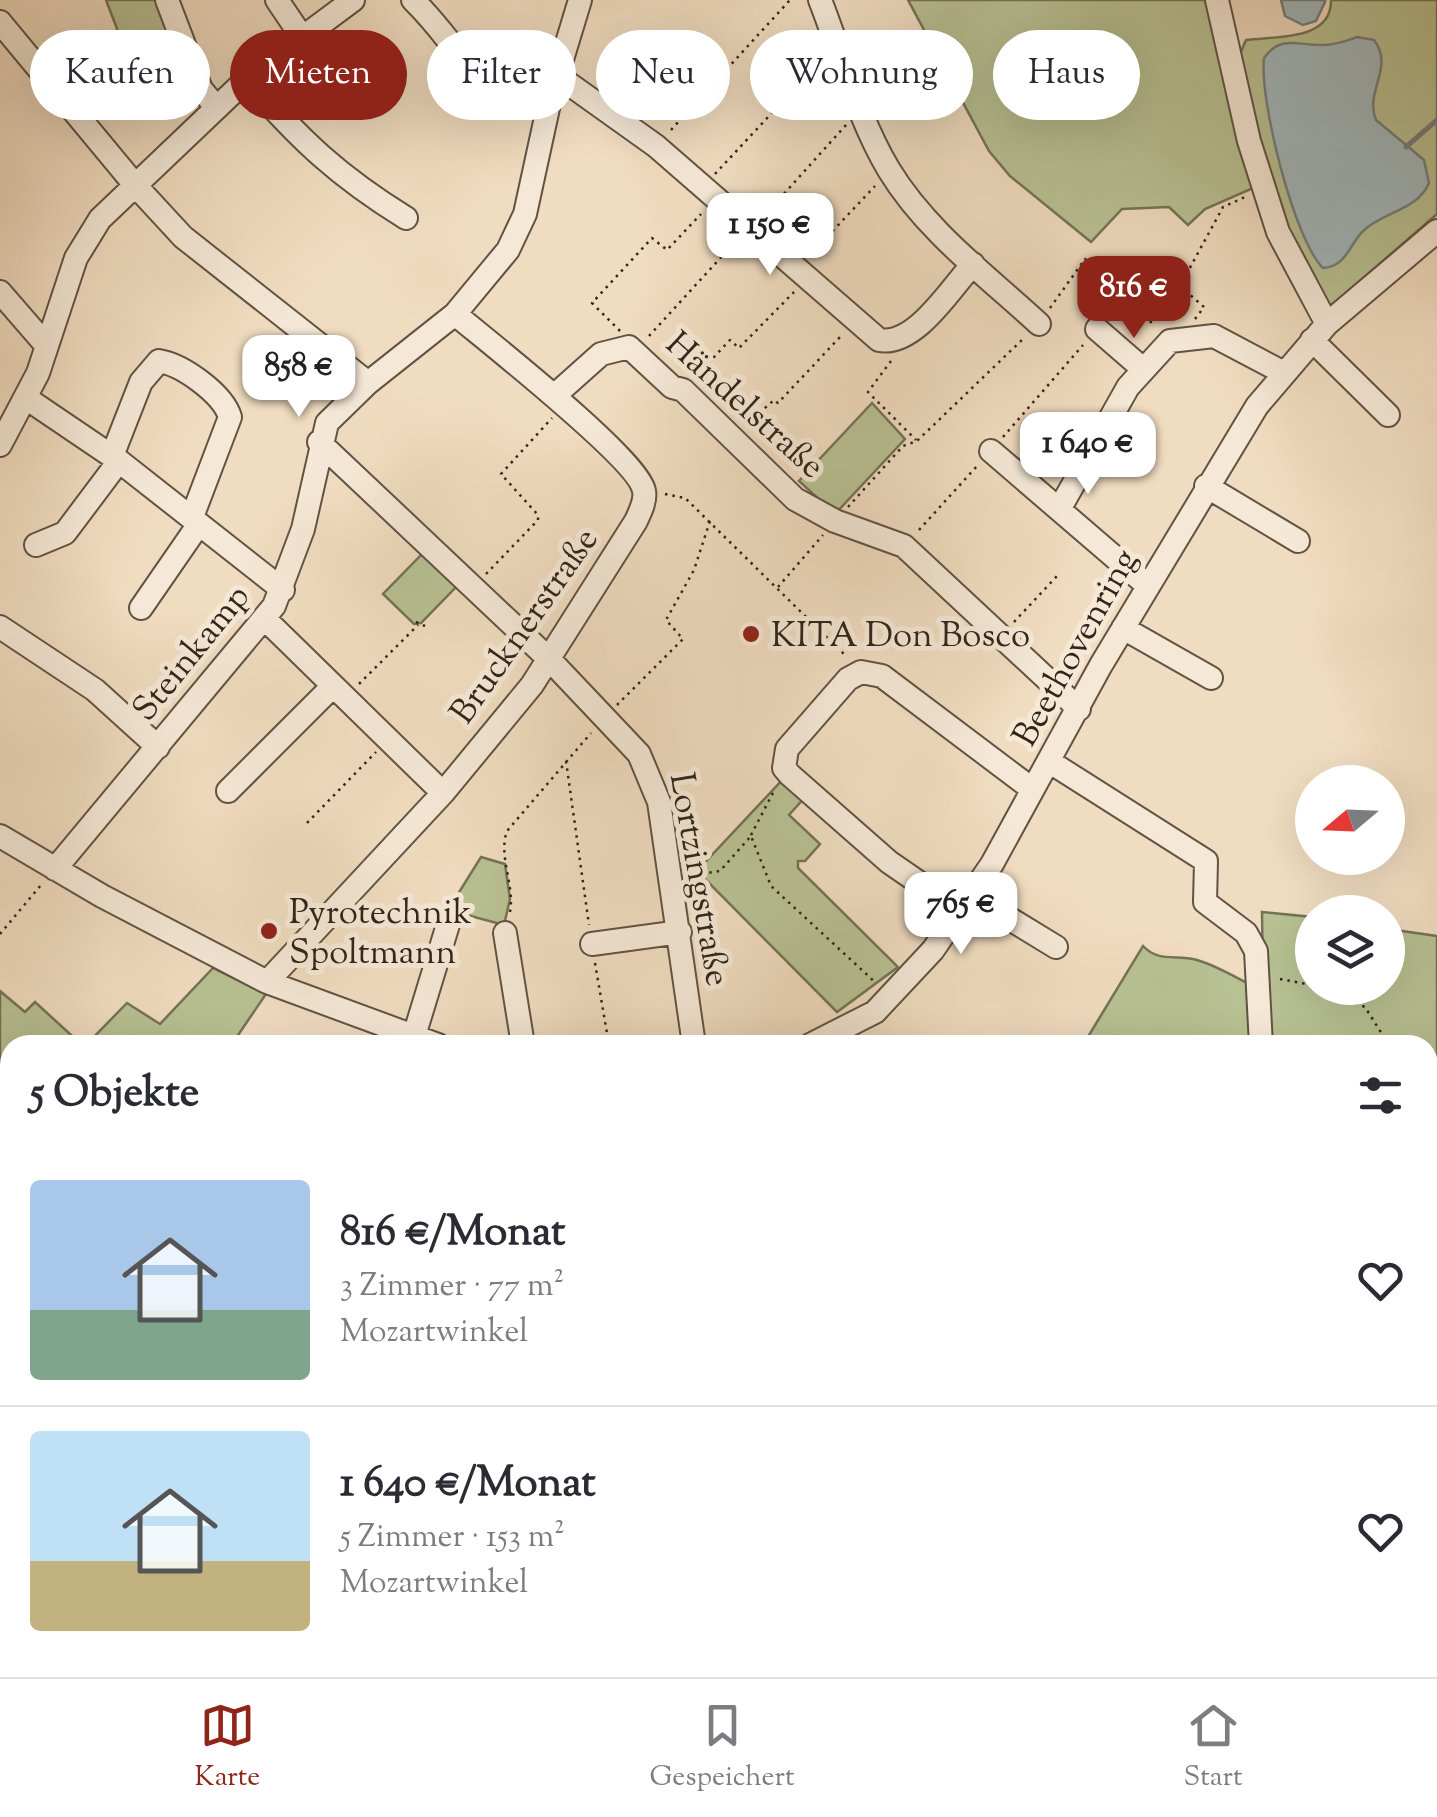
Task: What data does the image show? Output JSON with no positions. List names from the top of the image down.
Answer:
{
  "streets": {
    "street": [
      "Händelstraße",
      "Brucknerstraße",
      "Beethovenring",
      "Steinkamp",
      "Lortzingstraße"
    ]
  },
  "crossings": [
    ["Händelstraße", "Beethovenring"],
    ["Brucknerstraße", "Lortzingstraße"],
    ["Steinkamp", "Lortzingstraße"]
  ],
  "places": ["KITA Don Bosco", "Pyrotechnik Spoltmann"],
  "north": "left",
  "page": {
    "chip": [
      "Kaufen",
      "Mieten",
      "Filter",
      "Neu",
      "Wohnung",
      "Haus"
    ],
    "price": [
      "1 150 €",
      "816 €",
      "858 €",
      "1 640 €",
      "765 €"
    ],
    "heading": "5 Objekte",
    "list": [
      {
        "name": "816 €/Monat",
        "note": "3 Zimmer · 77 m² · Mozartwinkel"
      },
      {
        "name": "1 640 €/Monat",
        "note": "5 Zimmer · 153 m² · Mozartwinkel"
      }
    ],
    "tabs": ["Karte", "Gespeichert", "Start"]
  }
}
